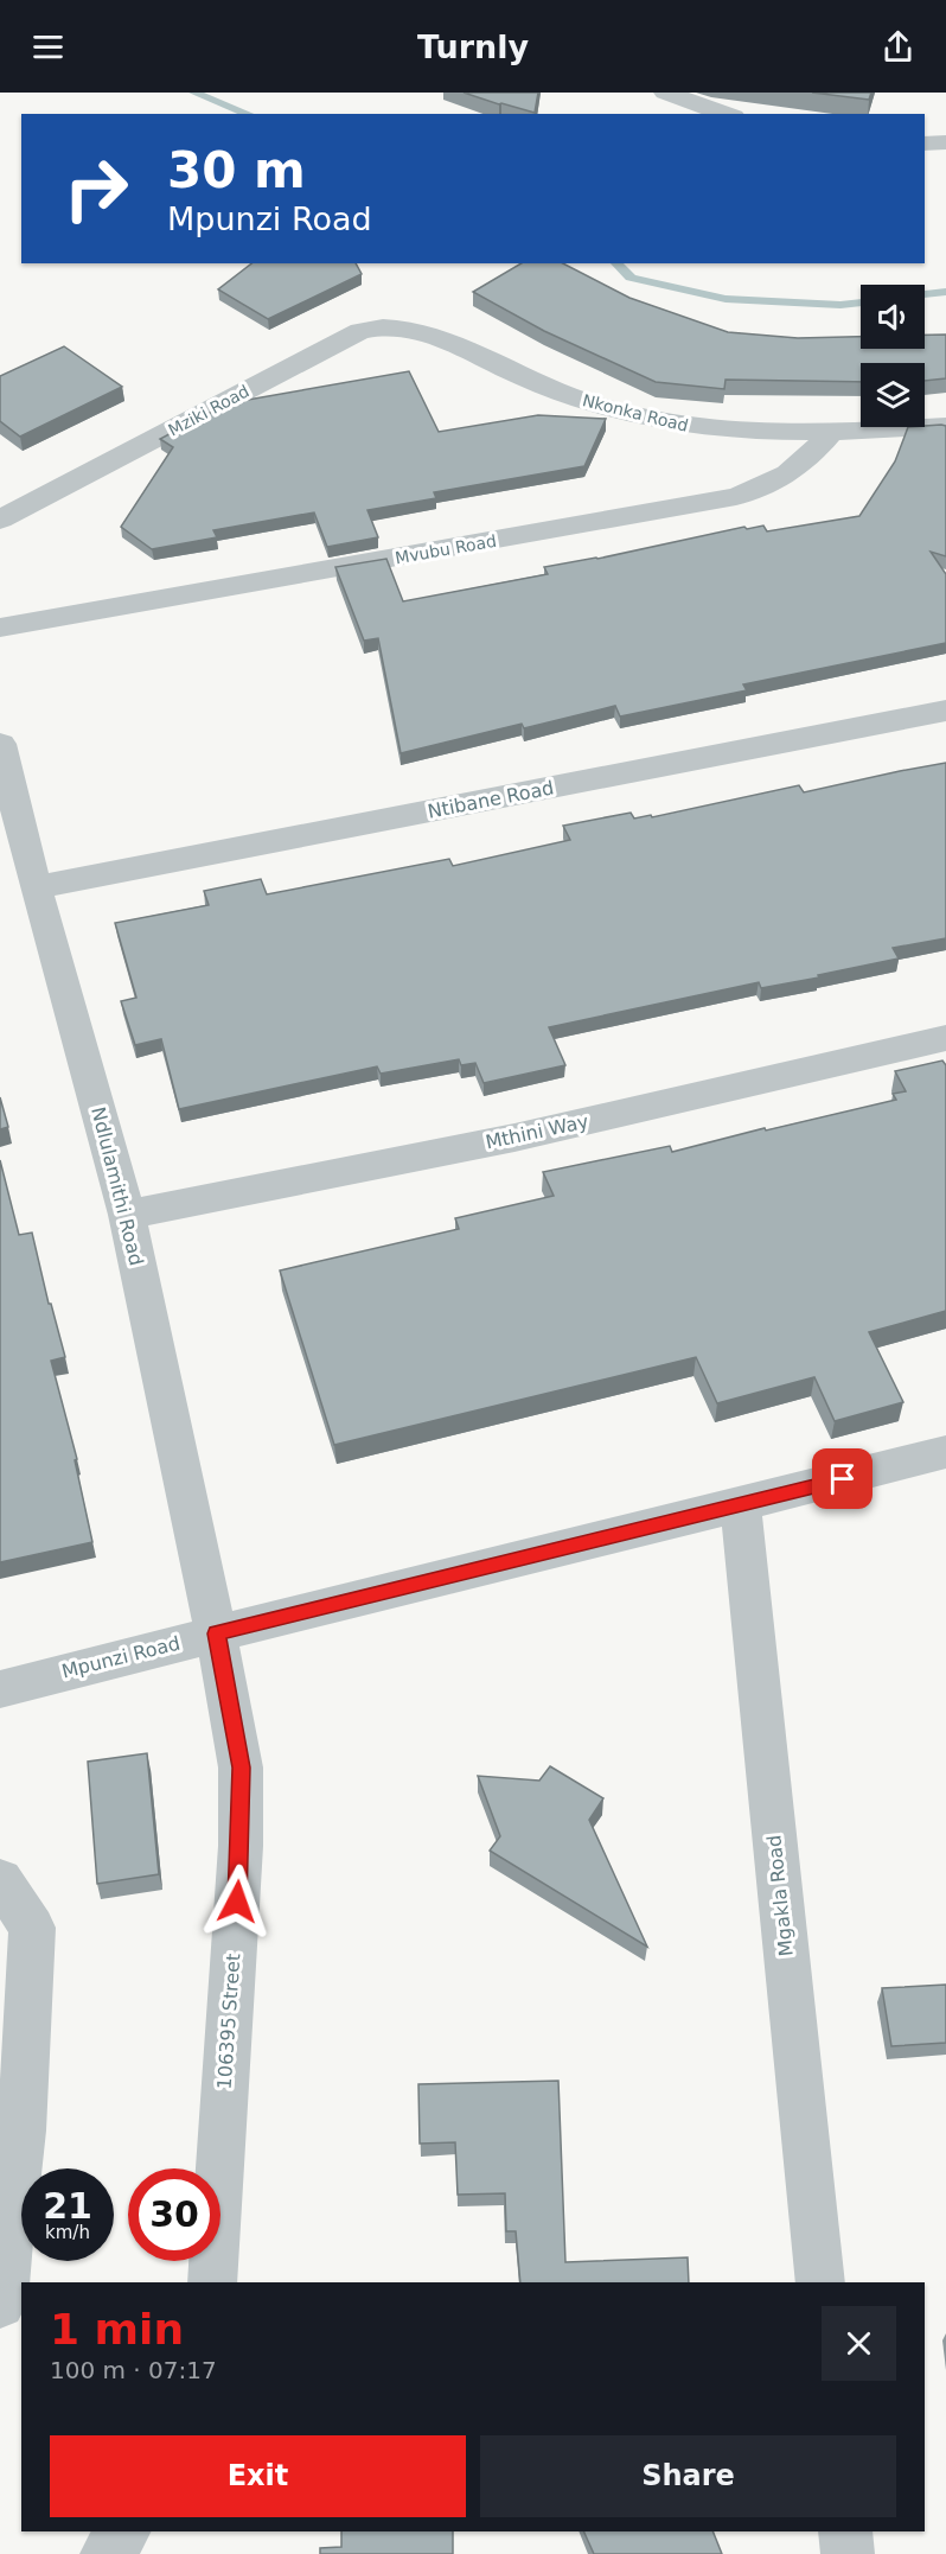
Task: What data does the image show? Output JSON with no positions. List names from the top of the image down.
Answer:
{
  "streets": {
    "street": [
      "Mziki Road",
      "Nkonka Road",
      "Mvubu Road",
      "Ntibane Road",
      "Mthini Way",
      "Ndlulamithi Road",
      "Mpunzi Road",
      "Mgakla Road",
      "106395 Street"
    ]
  },
  "crossings": [
    ["Mziki Road", "Nkonka Road"],
    ["Nkonka Road", "Mvubu Road"],
    ["Ntibane Road", "Ndlulamithi Road"],
    ["Mthini Way", "Ndlulamithi Road"],
    ["Ndlulamithi Road", "Mpunzi Road"],
    ["Ndlulamithi Road", "106395 Street"],
    ["Mpunzi Road", "Mgakla Road"],
    ["Mpunzi Road", "106395 Street"]
  ],
  "page": {
    "header": "Turnly",
    "turn": ["30 m", "Mpunzi Road"],
    "speed": "21 km/h",
    "limit": "30",
    "heading": ["1 min", "100 m · 07:17"],
    "buttons": ["Exit", "Share"]
  }
}
